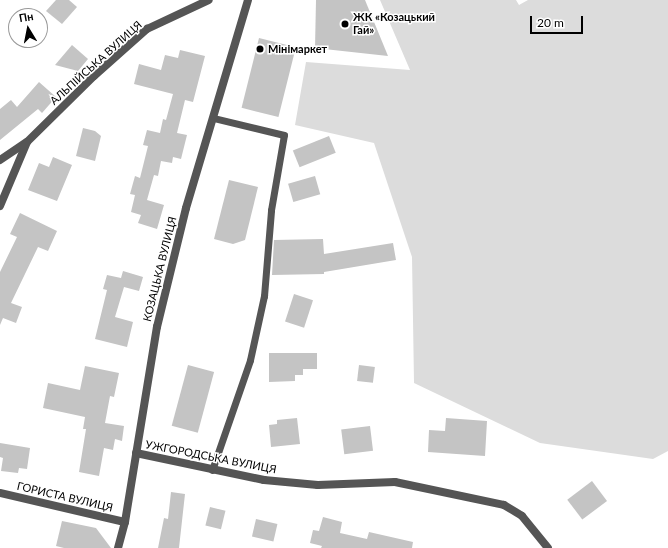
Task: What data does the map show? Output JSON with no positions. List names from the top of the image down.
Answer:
{
  "streets": {
    "street": [
      "АЛЬПІЙСЬКА ВУЛИЦЯ",
      "КОЗАЦЬКА ВУЛИЦЯ",
      "УЖГОРОДСЬКА ВУЛИЦЯ",
      "ГОРИСТА ВУЛИЦЯ"
    ]
  },
  "crossings": [
    ["КОЗАЦЬКА ВУЛИЦЯ", "УЖГОРОДСЬКА ВУЛИЦЯ"],
    ["КОЗАЦЬКА ВУЛИЦЯ", "ГОРИСТА ВУЛИЦЯ"]
  ],
  "places": ["ЖК «Козацький Гай»", "Мінімаркет"],
  "scale_bar": "20 m",
  "north": "top"
}
